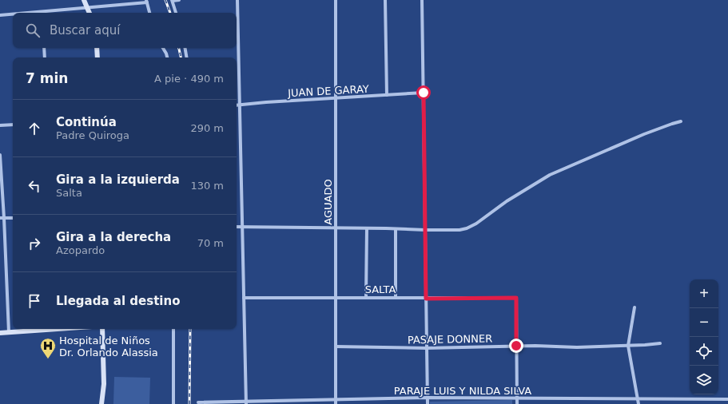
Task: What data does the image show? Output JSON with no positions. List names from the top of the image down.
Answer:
{
  "streets": {
    "street": [
      "JUAN DE GARAY",
      "AGUADO",
      "SALTA",
      "PASAJE DONNER",
      "PARAJE LUIS Y NILDA SILVA"
    ]
  },
  "crossings": [
    ["JUAN DE GARAY", "AGUADO"],
    ["AGUADO", "SALTA"],
    ["AGUADO", "PASAJE DONNER"],
    ["AGUADO", "PARAJE LUIS Y NILDA SILVA"],
    ["SALTA", "PASAJE DONNER"]
  ],
  "places": {
    "hospital": ["Hospital de Niños Dr. Orlando Alassia"]
  },
  "page": {
    "search": "Buscar aquí",
    "heading": ["7 min", "A pie · 490 m"],
    "list": [
      ["Continúa", "Padre Quiroga", "290 m"],
      ["Gira a la izquierda", "Salta", "130 m"],
      ["Gira a la derecha", "Azopardo", "70 m"],
      "Llegada al destino"
    ],
    "map_buttons": ["+", "−"]
  }
}
